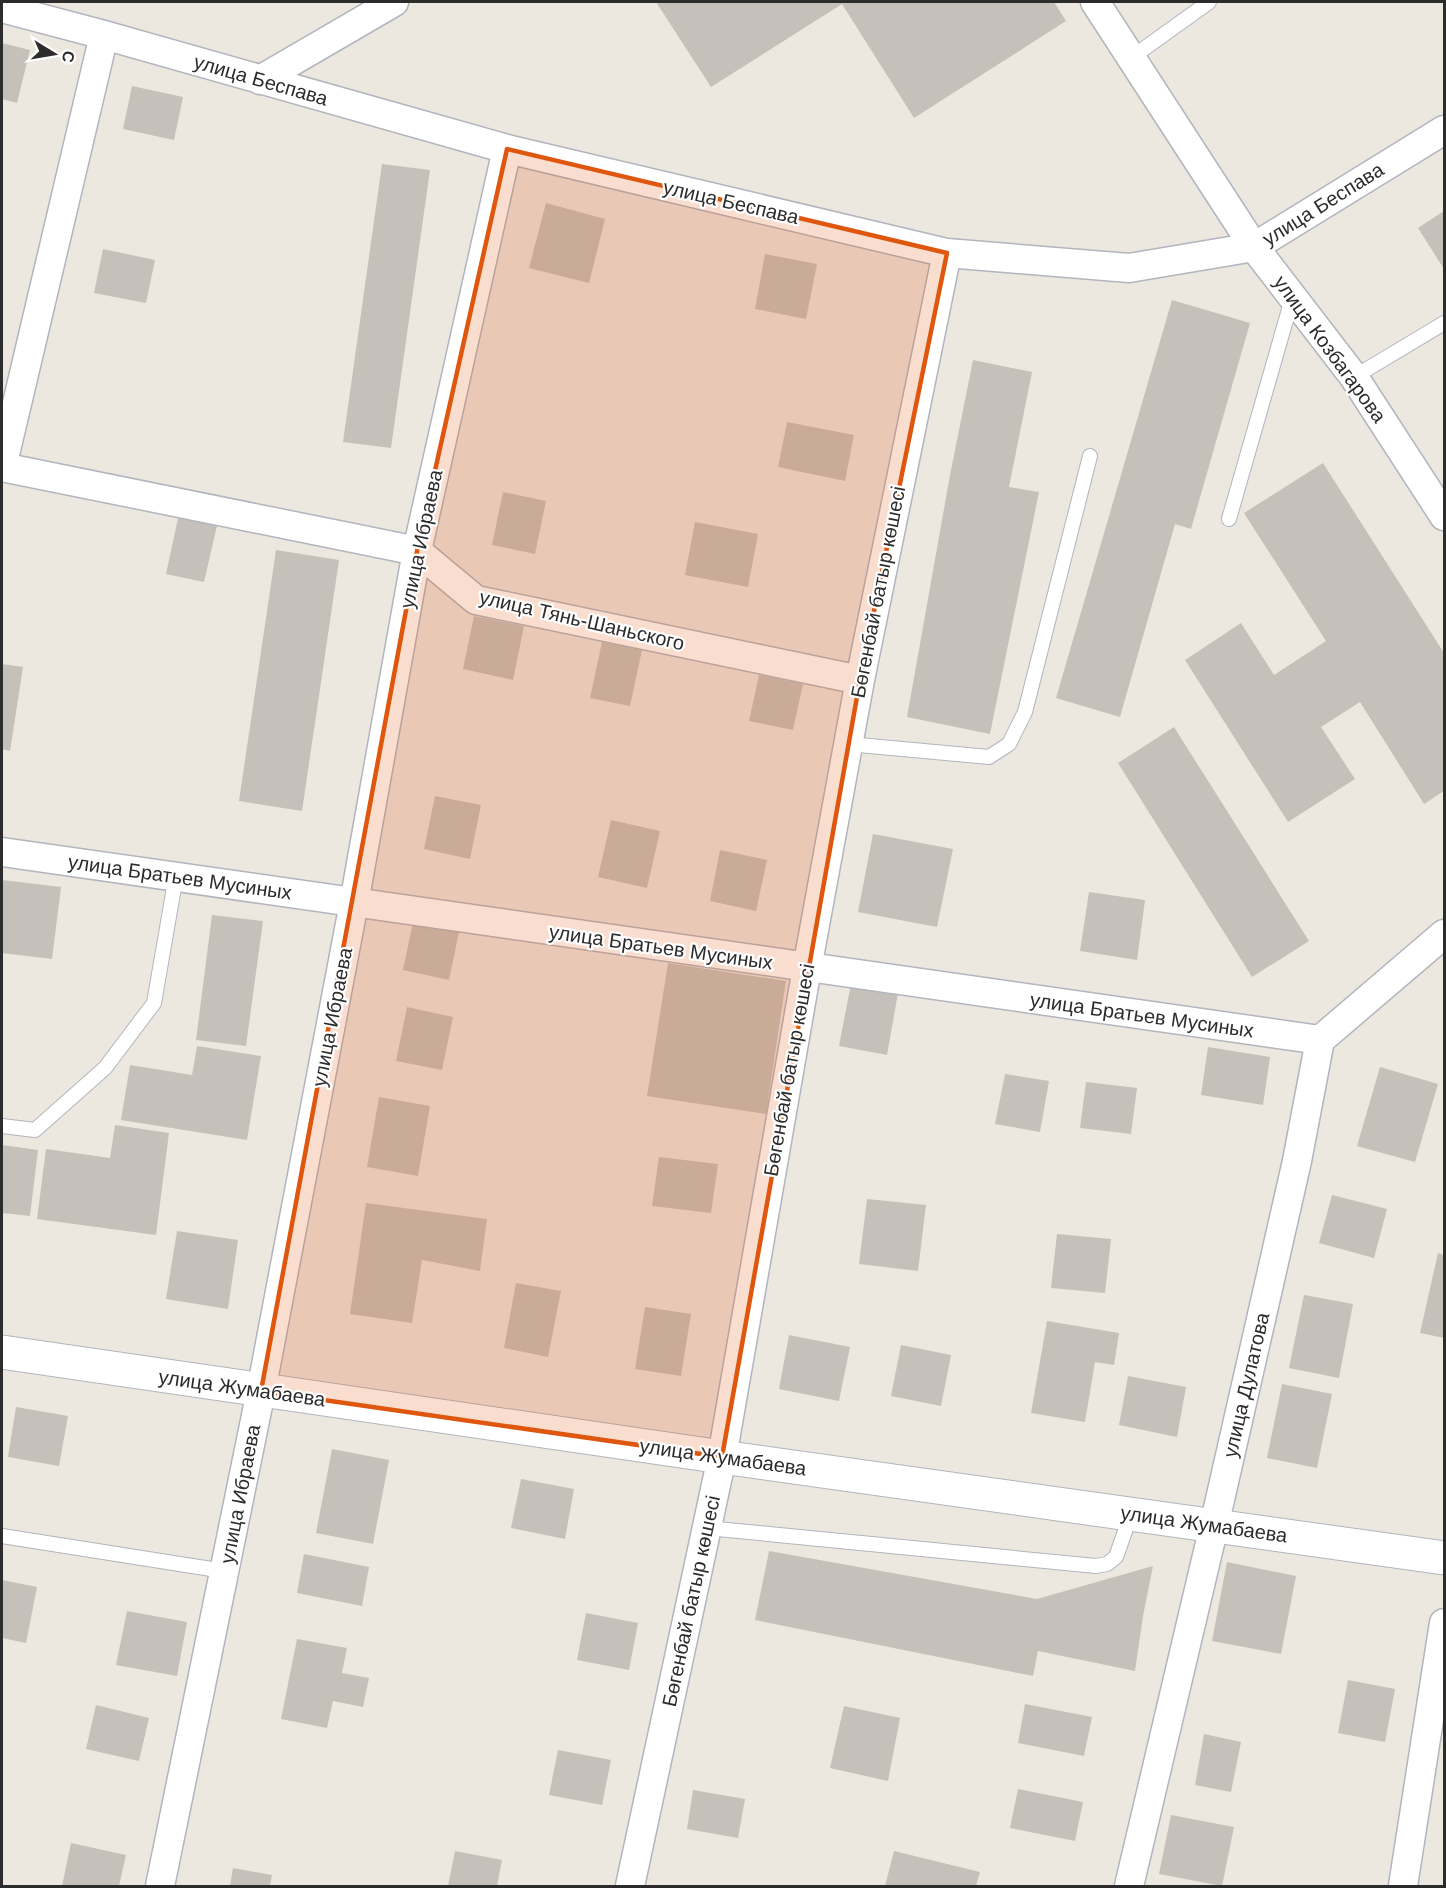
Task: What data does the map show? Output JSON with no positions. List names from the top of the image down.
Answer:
{
  "streets": {
    "street": [
      "улица Беспава",
      "улица Козбагарова",
      "улица Ибраева",
      "Бөгенбай батыр көшесі",
      "улица Тянь-Шаньского",
      "улица Братьев Мусиных",
      "улица Дулатова",
      "улица Жумабаева"
    ]
  },
  "crossings": [
    ["улица Беспава", "улица Козбагарова"],
    ["улица Беспава", "улица Ибраева"],
    ["улица Беспава", "Бөгенбай батыр көшесі"],
    ["улица Ибраева", "улица Тянь-Шаньского"],
    ["улица Ибраева", "улица Братьев Мусиных"],
    ["улица Ибраева", "улица Жумабаева"],
    ["Бөгенбай батыр көшесі", "улица Тянь-Шаньского"],
    ["Бөгенбай батыр көшесі", "улица Братьев Мусиных"],
    ["Бөгенбай батыр көшесі", "улица Жумабаева"],
    ["улица Братьев Мусиных", "улица Дулатова"],
    ["улица Дулатова", "улица Жумабаева"]
  ],
  "north": "right"
}
